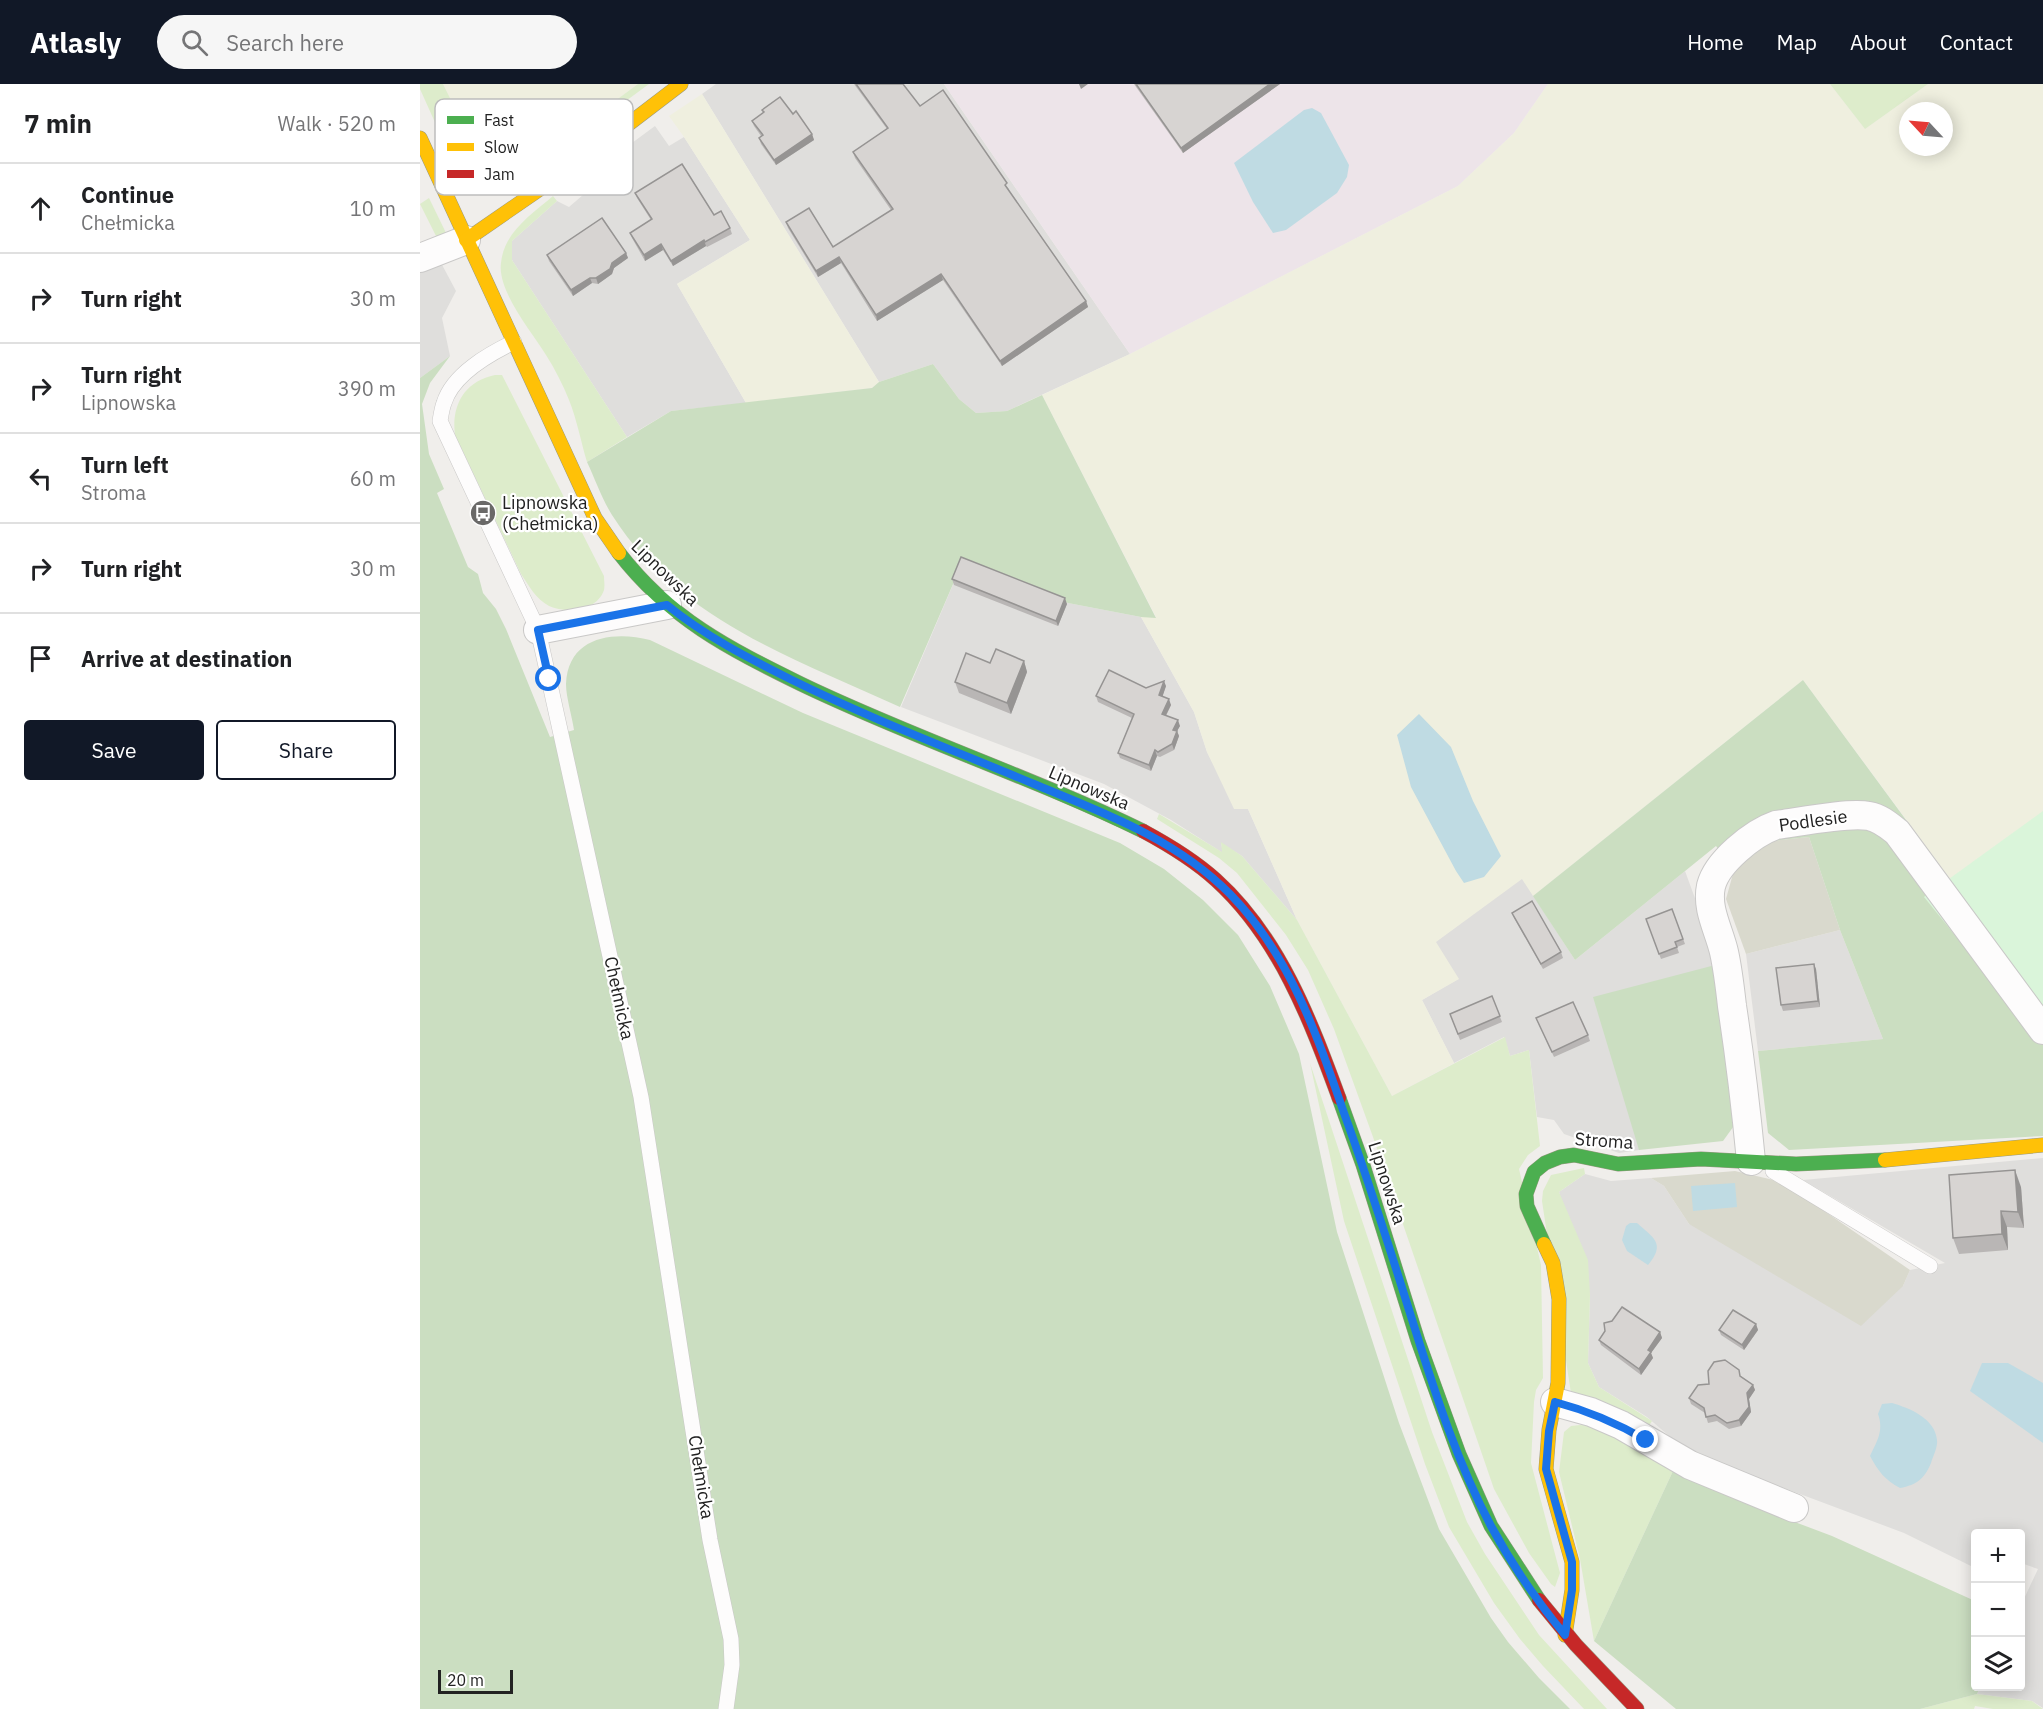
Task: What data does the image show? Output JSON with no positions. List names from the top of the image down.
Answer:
{
  "streets": {
    "main road": ["Lipnowska", "Stroma"],
    "street": ["Podlesie"],
    "lane": ["Chełmicka"]
  },
  "crossings": [
    ["Lipnowska", "Chełmicka"],
    ["Lipnowska", "Stroma"],
    ["Podlesie", "Stroma"]
  ],
  "places": {
    "bus stop": ["Lipnowska (Chełmicka)"]
  },
  "legend": ["Fast", "Slow", "Jam"],
  "scale_bar": "20 m",
  "north": "top left",
  "page": {
    "header": "Atlasly",
    "search": "Search here",
    "nav": [
      "Home",
      "Map",
      "About",
      "Contact"
    ],
    "heading": ["7 min", "Walk · 520 m"],
    "list": [
      ["Continue", "Chełmicka", "10 m"],
      ["Turn right", "30 m"],
      ["Turn right", "Lipnowska", "390 m"],
      ["Turn left", "Stroma", "60 m"],
      ["Turn right", "30 m"],
      "Arrive at destination"
    ],
    "buttons": ["Save", "Share"],
    "map_buttons": ["+", "−"],
    "scale": "20 m"
  }
}
